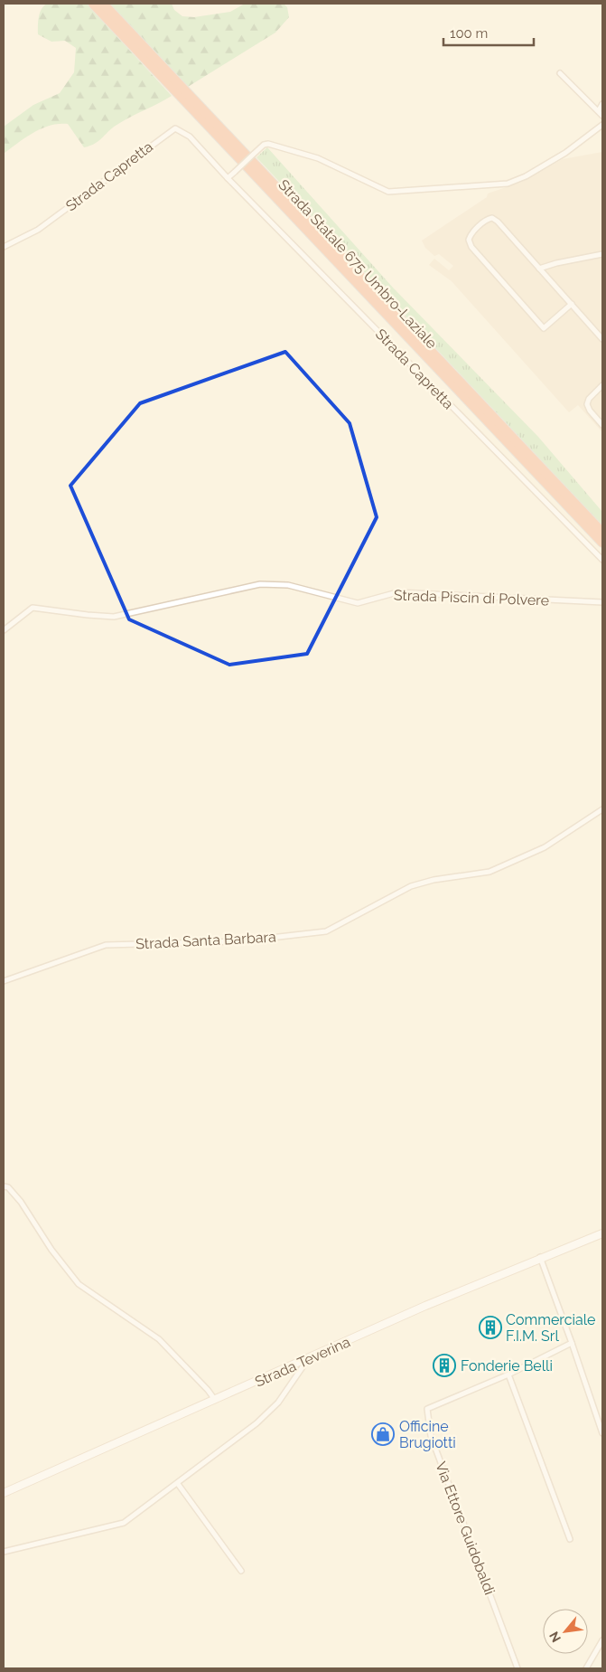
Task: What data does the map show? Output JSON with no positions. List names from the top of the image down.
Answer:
{
  "streets": {
    "highway": ["Strada Statale 675 Umbro-Laziale"],
    "main road": ["Strada Teverina"],
    "street": [
      "Strada Capretta",
      "Strada Piscin di Polvere",
      "Strada Santa Barbara",
      "Via Ettore Guidobaldi"
    ]
  },
  "places": {
    "building": ["Commerciale F.I.M. Srl", "Fonderie Belli"],
    "shop": ["Officine Brugiotti"]
  },
  "scale_bar": "100 m",
  "north": "bottom left"
}
